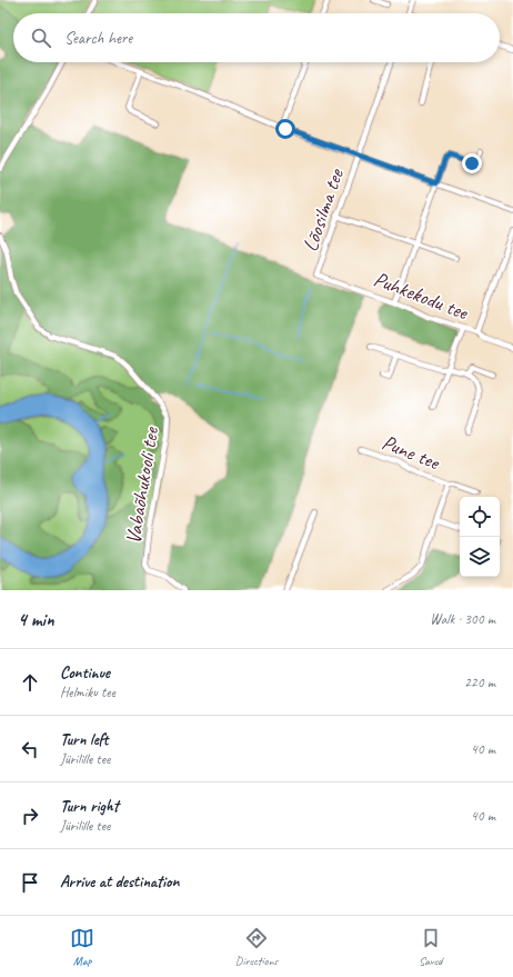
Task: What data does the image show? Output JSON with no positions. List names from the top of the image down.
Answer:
{
  "streets": {
    "street": [
      "Lõosilma tee",
      "Puhkekodu tee",
      "Pune tee",
      "Vabaõhukooli tee"
    ]
  },
  "crossings": [
    ["Lõosilma tee", "Puhkekodu tee"]
  ],
  "page": {
    "search": "Search here",
    "heading": ["4 min", "Walk · 300 m"],
    "list": [
      ["Continue", "Helmiku tee", "220 m"],
      ["Turn left", "Jürilille tee", "40 m"],
      ["Turn right", "Jürilille tee", "40 m"],
      "Arrive at destination"
    ],
    "nav": ["Map", "Directions", "Saved"]
  }
}
